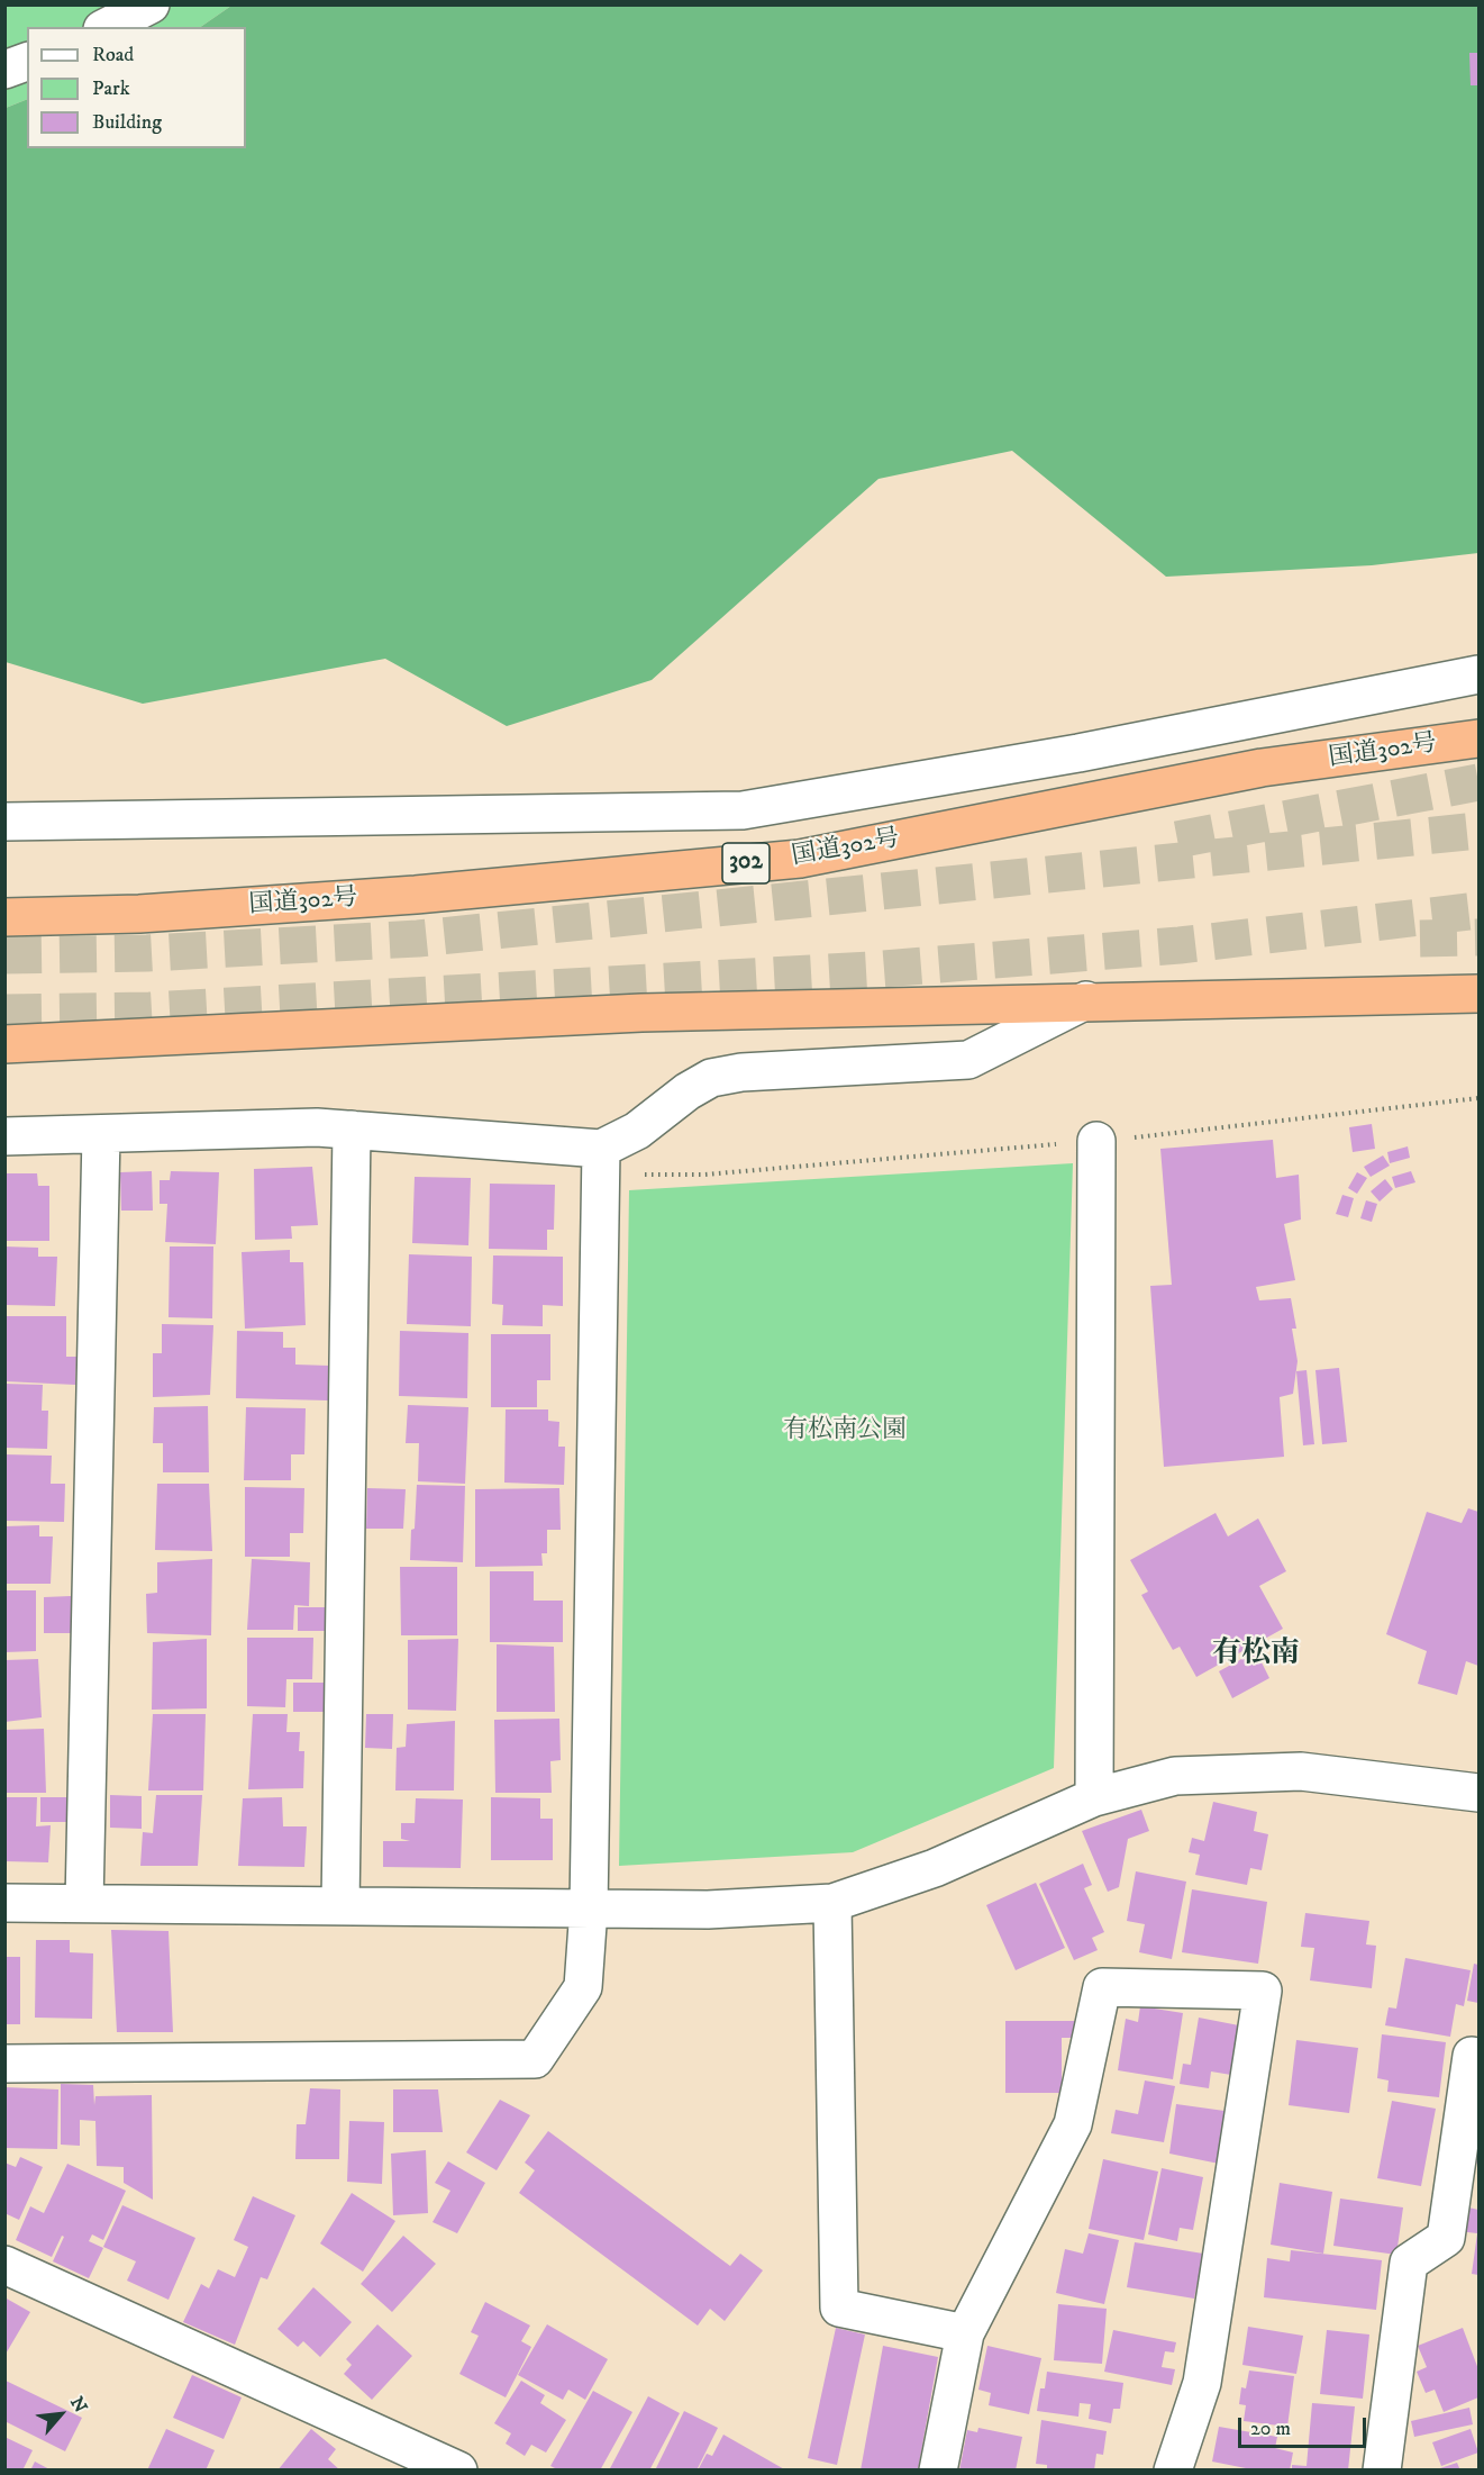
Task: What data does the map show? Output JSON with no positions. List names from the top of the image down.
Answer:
{
  "streets": {
    "highway": ["国道302号", "302"]
  },
  "districts": ["有松南"],
  "parks": ["有松南公園"],
  "legend": ["Road", "Park", "Building"],
  "scale_bar": "20 m",
  "north": "top right"
}
